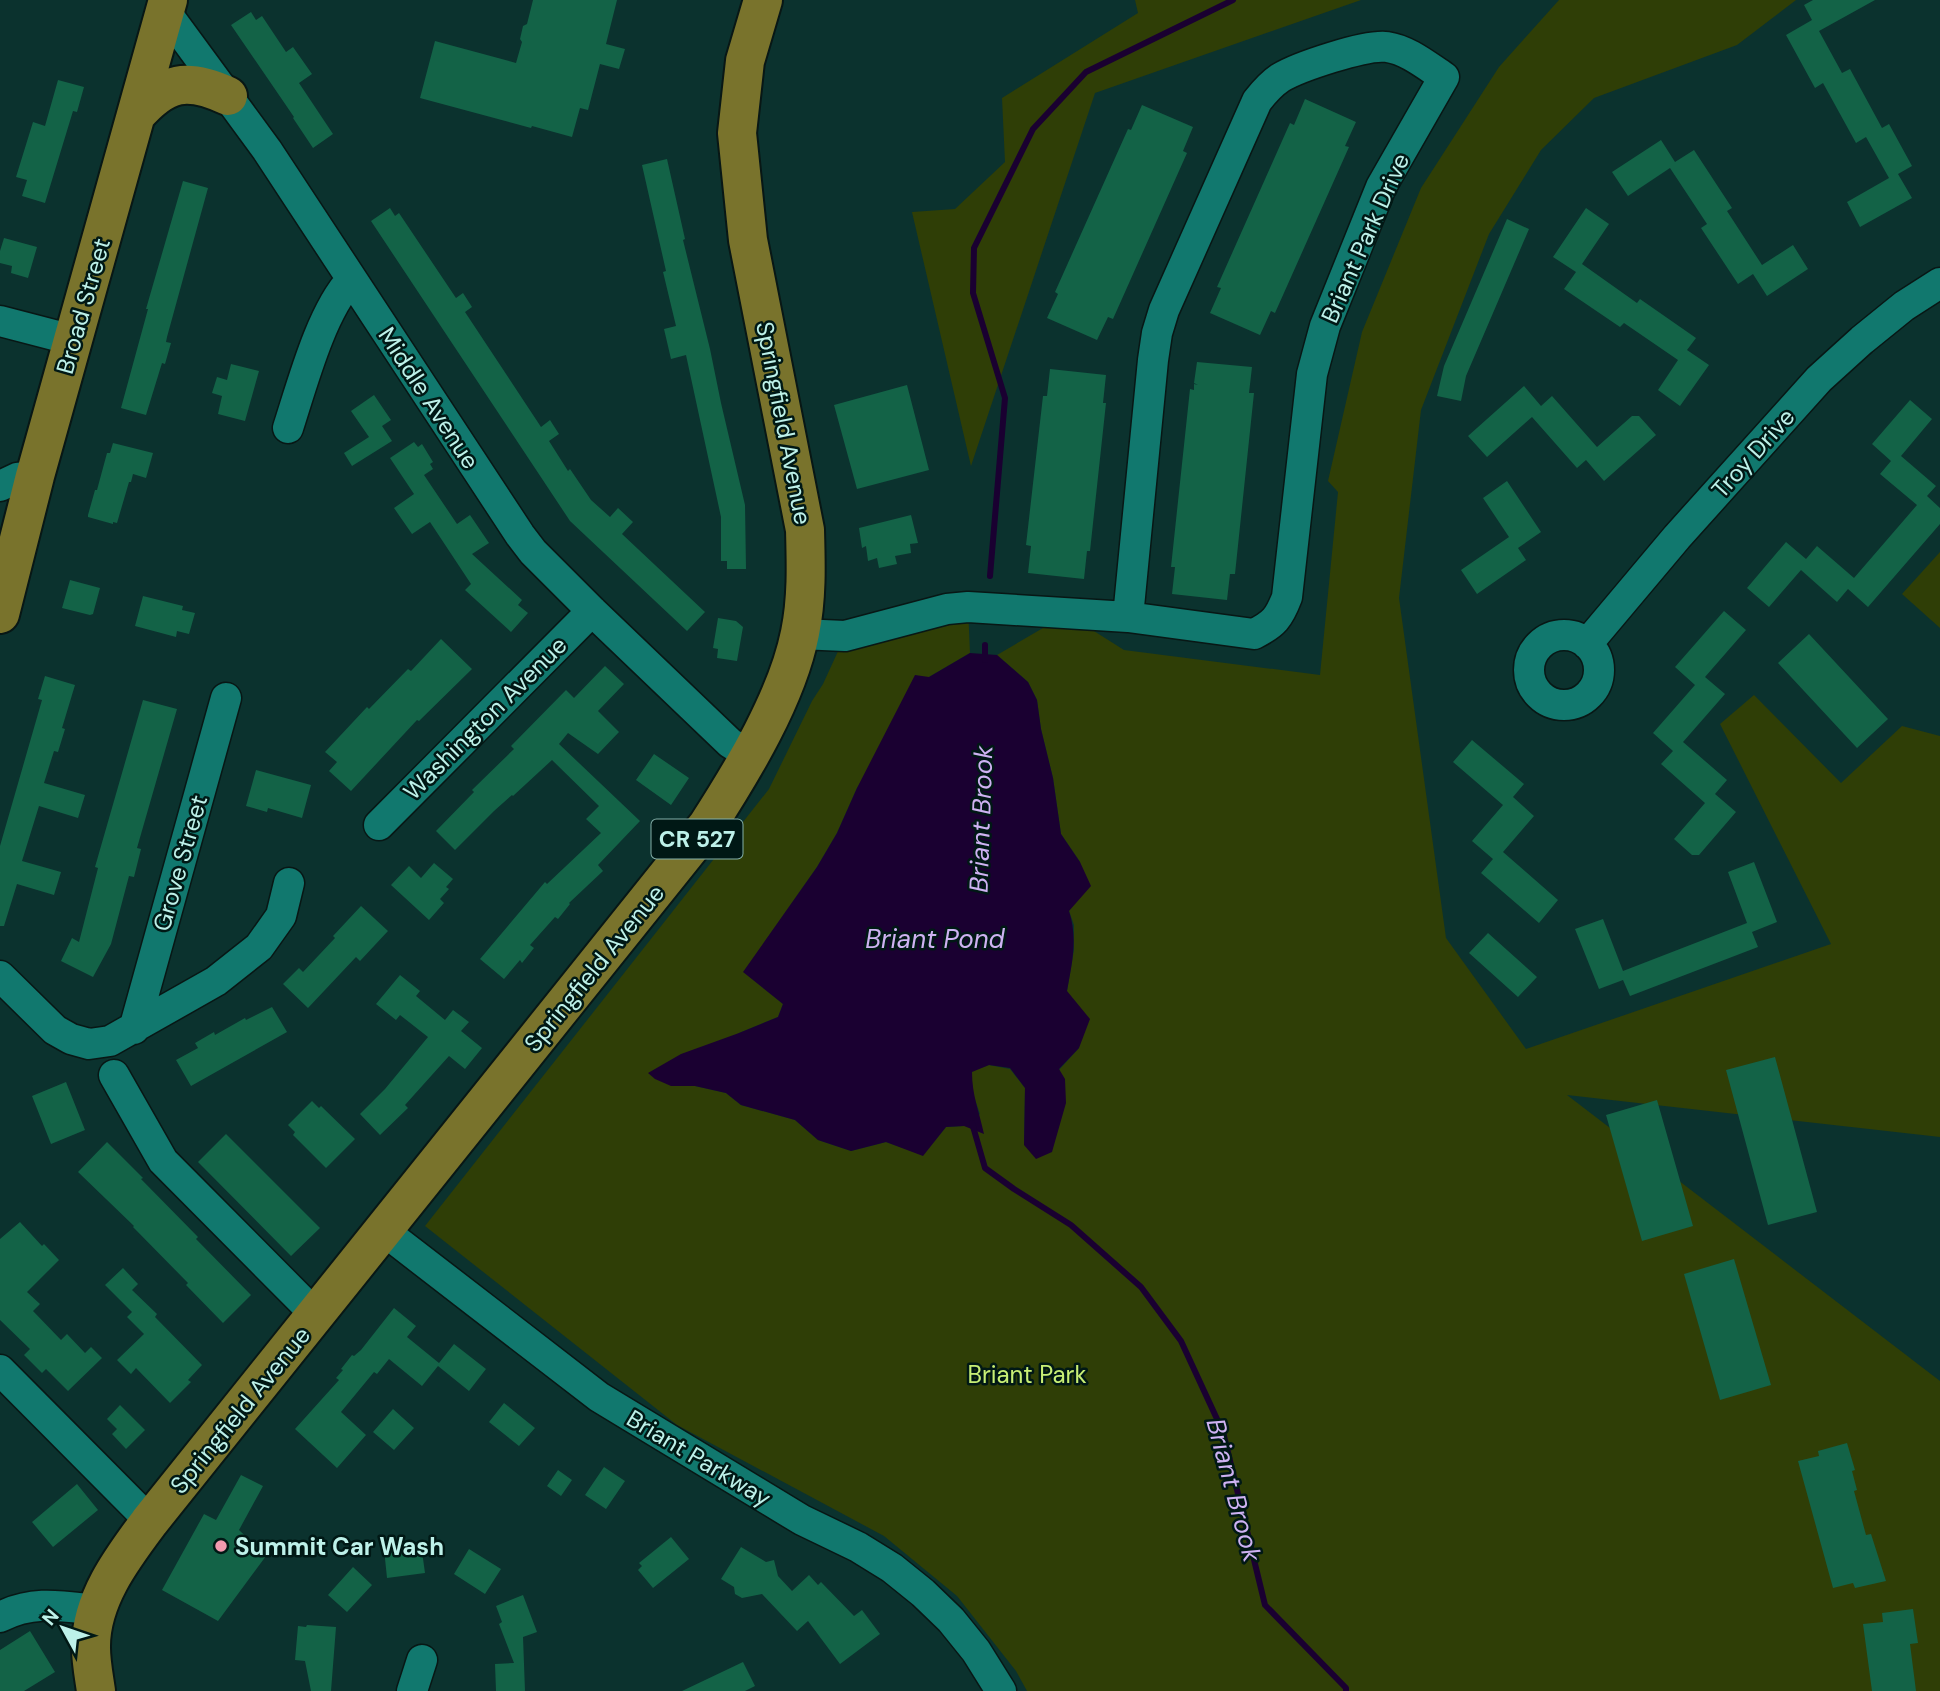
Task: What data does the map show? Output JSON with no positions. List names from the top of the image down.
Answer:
{
  "streets": {
    "main road": ["Broad Street", "Springfield Avenue", "CR 527"],
    "street": [
      "Briant Park Drive",
      "Middle Avenue",
      "Troy Drive",
      "Washington Avenue",
      "Grove Street",
      "Briant Parkway"
    ]
  },
  "crossings": [
    ["Briant Park Drive", "Springfield Avenue"],
    ["Broad Street", "Middle Avenue"],
    ["Middle Avenue", "Springfield Avenue"],
    ["Middle Avenue", "Washington Avenue"],
    ["Springfield Avenue", "CR 527"],
    ["Springfield Avenue", "Briant Parkway"]
  ],
  "water": ["Briant Brook", "Briant Pond"],
  "parks": ["Briant Park"],
  "places": ["Summit Car Wash"],
  "north": "top left"
}
